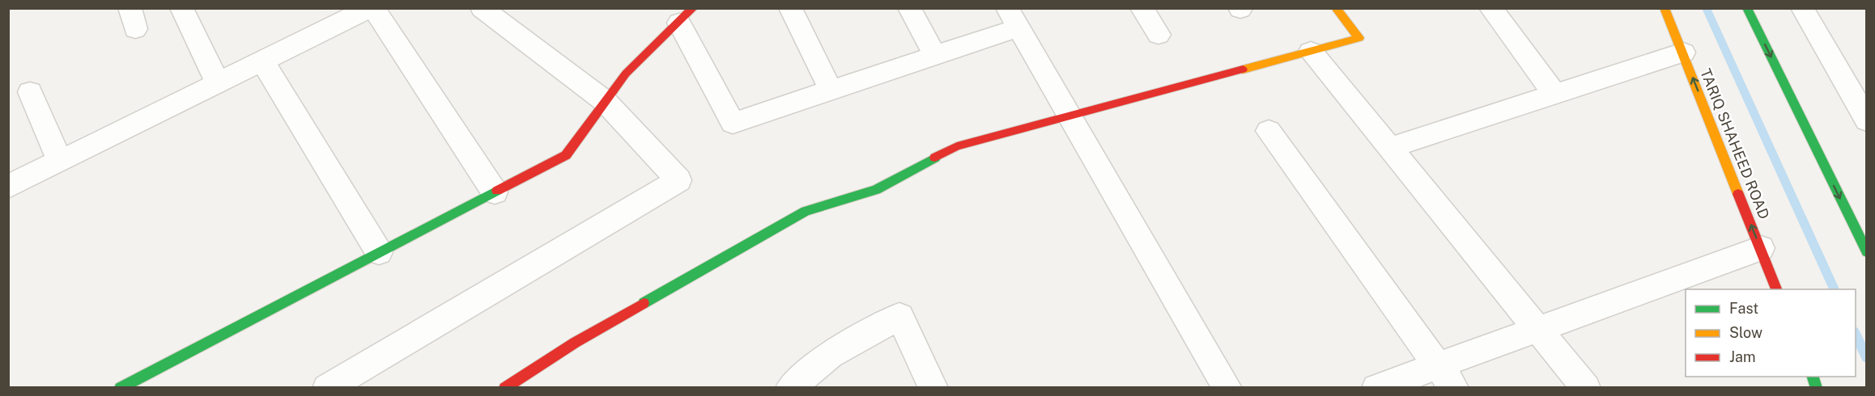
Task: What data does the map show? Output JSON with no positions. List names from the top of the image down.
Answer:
{
  "streets": {
    "street": ["TARIQ SHAHEED ROAD"]
  },
  "legend": ["Fast", "Slow", "Jam"]
}
